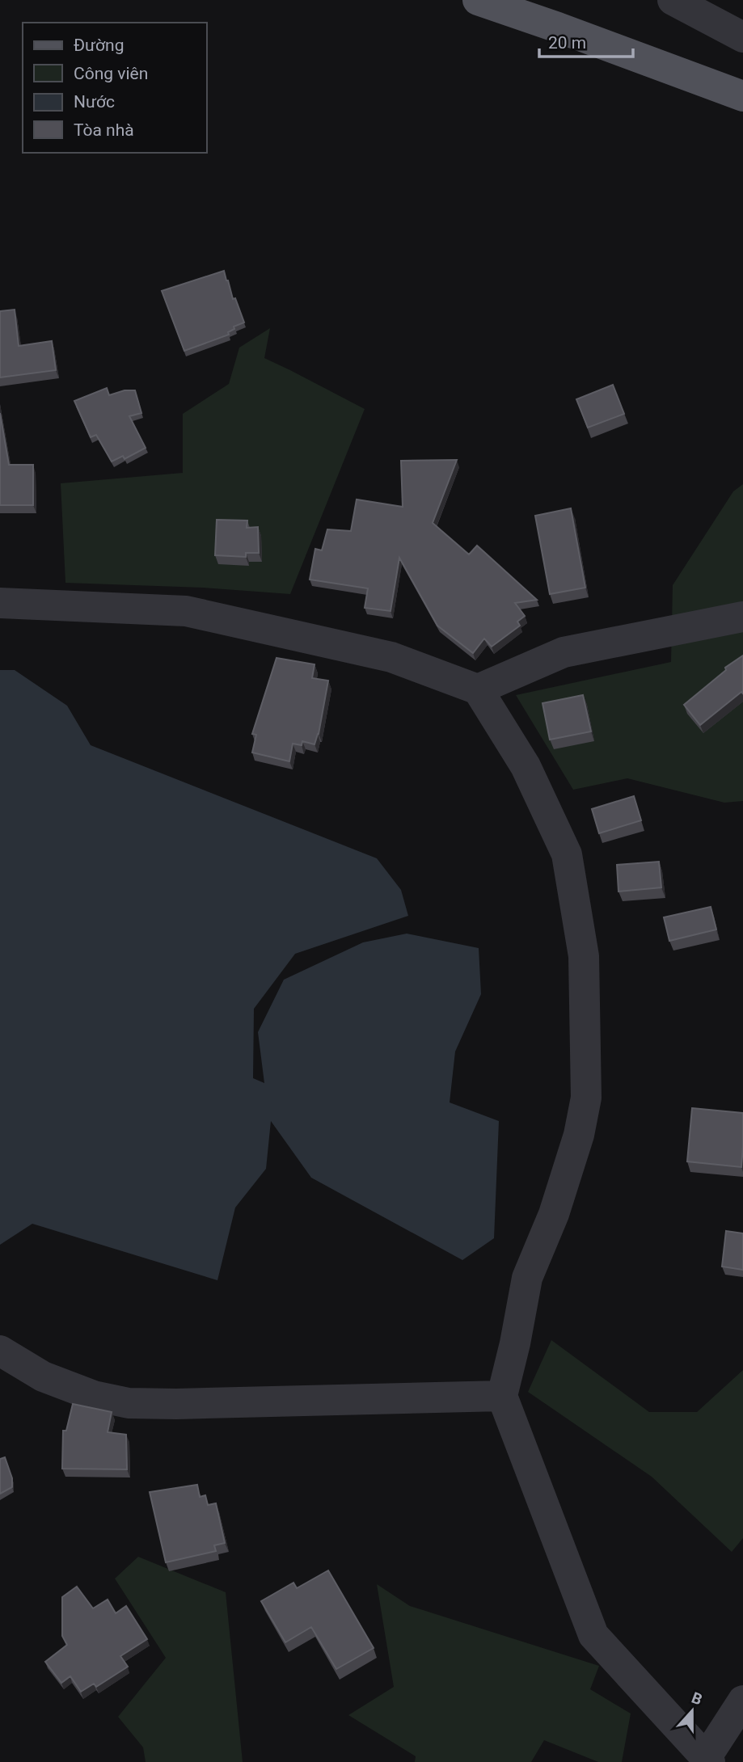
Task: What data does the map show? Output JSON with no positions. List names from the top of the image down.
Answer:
{
  "legend": [
    "Đường",
    "Công viên",
    "Nước",
    "Tòa nhà"
  ],
  "scale_bar": "20 m",
  "north": "top"
}
